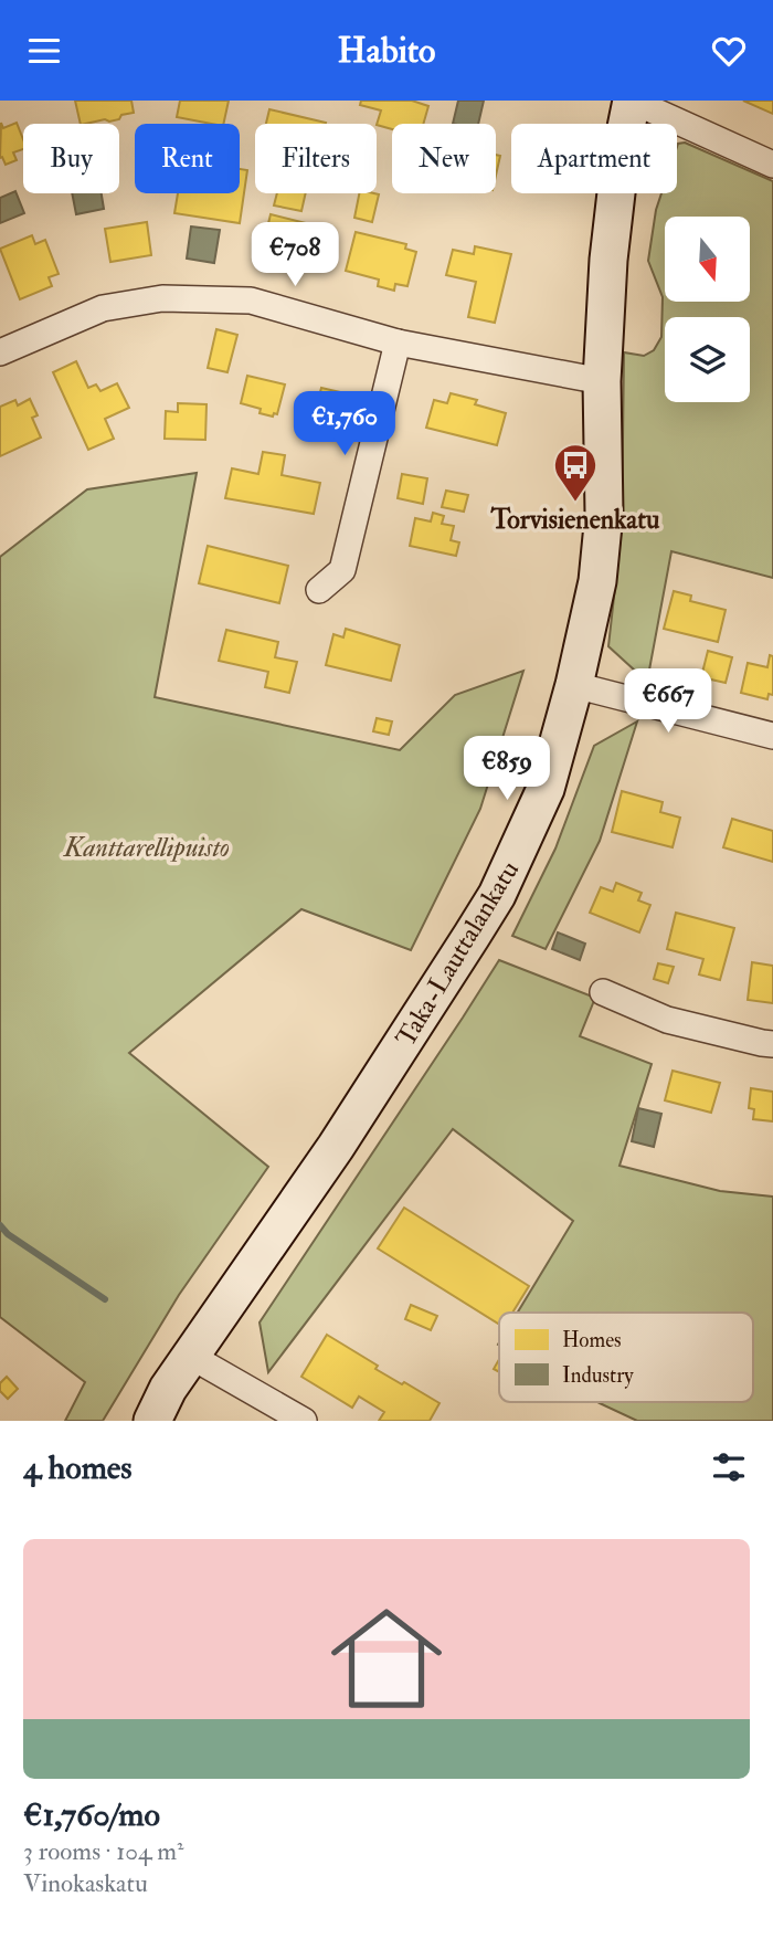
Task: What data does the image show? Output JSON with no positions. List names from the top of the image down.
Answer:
{
  "streets": {
    "main road": ["Taka-Lauttalankatu"]
  },
  "parks": ["Kanttarellipuisto"],
  "places": {
    "bus stop": ["Torvisienenkatu"]
  },
  "legend": ["Homes", "Industry"],
  "north": "bottom",
  "page": {
    "header": "Habito",
    "chip": [
      "Buy",
      "Rent",
      "Filters",
      "New",
      "Apartment"
    ],
    "price": [
      "€708",
      "€1,760",
      "€667",
      "€859"
    ],
    "heading": "4 homes",
    "list": [
      {
        "name": "€1,760/mo",
        "note": "3 rooms · 104 m² · Vinokaskatu"
      }
    ]
  }
}
